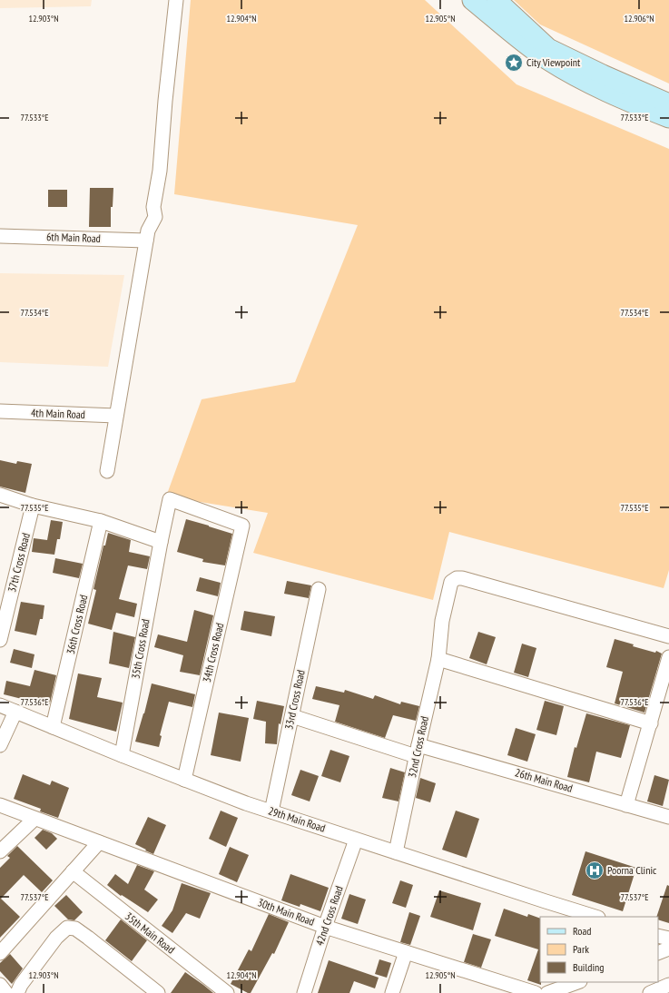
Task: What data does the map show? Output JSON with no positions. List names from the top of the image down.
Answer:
{
  "streets": {
    "street": [
      "6th Main Road",
      "4th Main Road",
      "37th Cross Road",
      "36th Cross Road",
      "35th Cross Road",
      "34th Cross Road",
      "33rd Cross Road",
      "32nd Cross Road",
      "26th Main Road",
      "29th Main Road",
      "30th Main Road",
      "42nd Cross Road",
      "35th Main Road"
    ]
  },
  "crossings": [
    ["36th Cross Road", "29th Main Road"],
    ["35th Cross Road", "34th Cross Road"],
    ["35th Cross Road", "29th Main Road"],
    ["34th Cross Road", "29th Main Road"],
    ["33rd Cross Road", "26th Main Road"],
    ["33rd Cross Road", "29th Main Road"],
    ["32nd Cross Road", "26th Main Road"],
    ["32nd Cross Road", "29th Main Road"],
    ["29th Main Road", "42nd Cross Road"],
    ["30th Main Road", "42nd Cross Road"]
  ],
  "places": {
    "place": ["City Viewpoint"],
    "hospital": ["Poorna Clinic"]
  },
  "legend": ["Road", "Park", "Building"],
  "coordinates": [
    "12.903°N",
    "12.904°N",
    "12.905°N",
    "12.906°N",
    "77.533°E",
    "77.534°E",
    "77.535°E",
    "77.536°E",
    "77.537°E"
  ]
}
